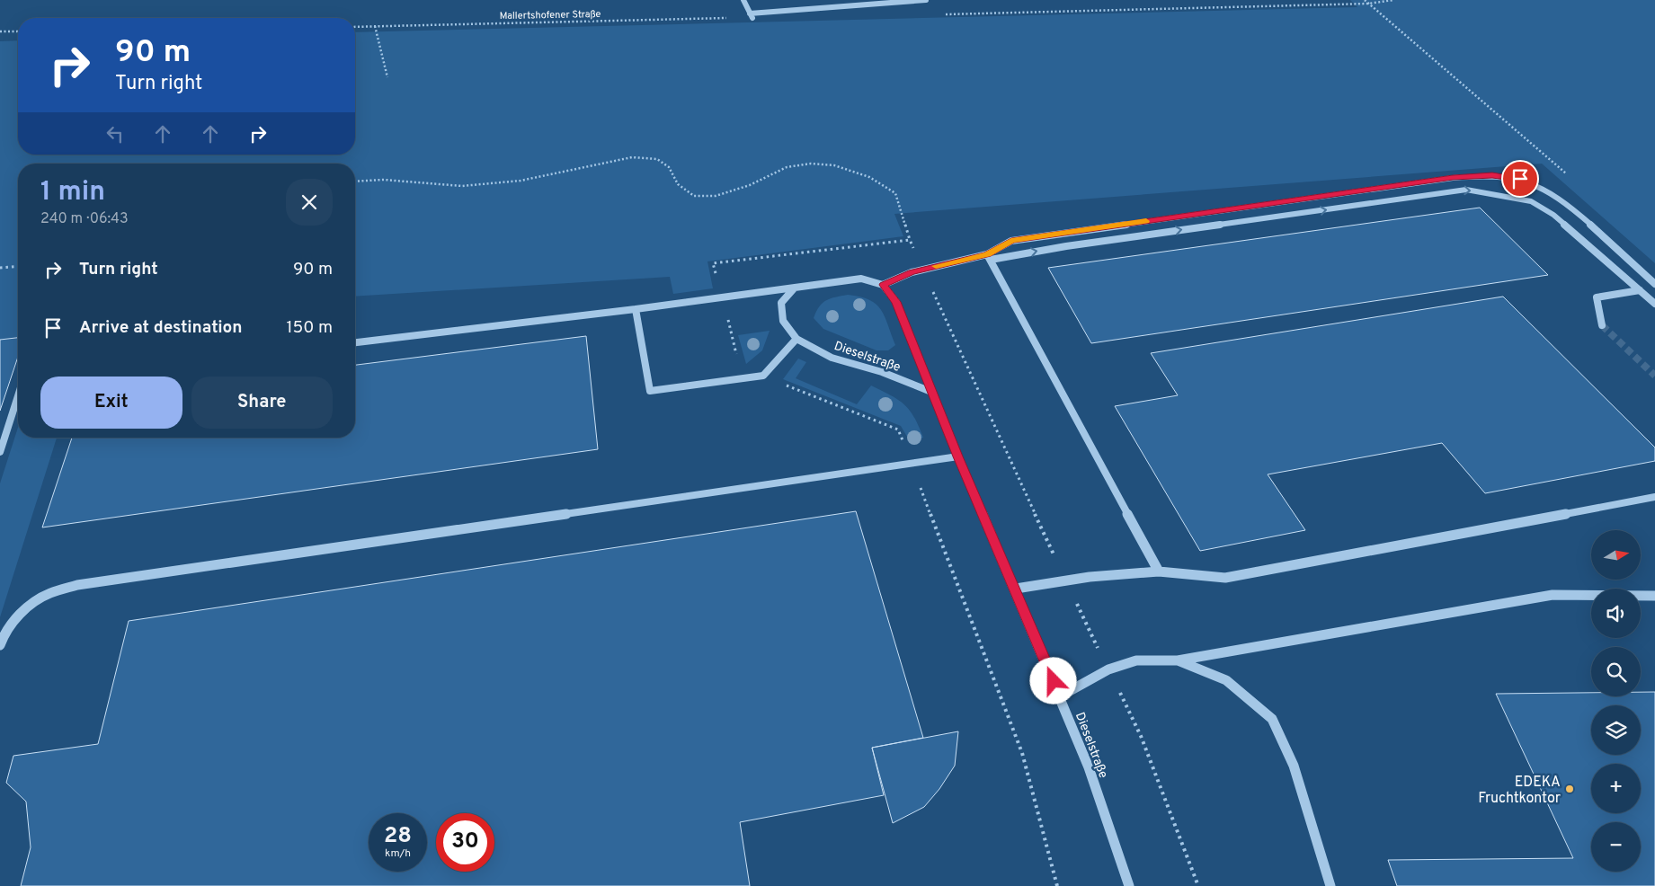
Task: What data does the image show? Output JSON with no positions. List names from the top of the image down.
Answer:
{
  "streets": {
    "street": ["Dieselstraße"],
    "path": ["Mallertshofener Straße"]
  },
  "places": ["EDEKA Fruchtkontor"],
  "north": "right",
  "page": {
    "turn": ["90 m", "Turn right"],
    "heading": ["1 min", "240 m · 06:43"],
    "list": [
      {
        "name": "Turn right",
        "value": "90 m"
      },
      {
        "name": "Arrive at destination",
        "value": "150 m"
      }
    ],
    "buttons": ["Exit", "Share"],
    "map_buttons": ["+", "−"],
    "speed": "28 km/h",
    "limit": "30"
  }
}
